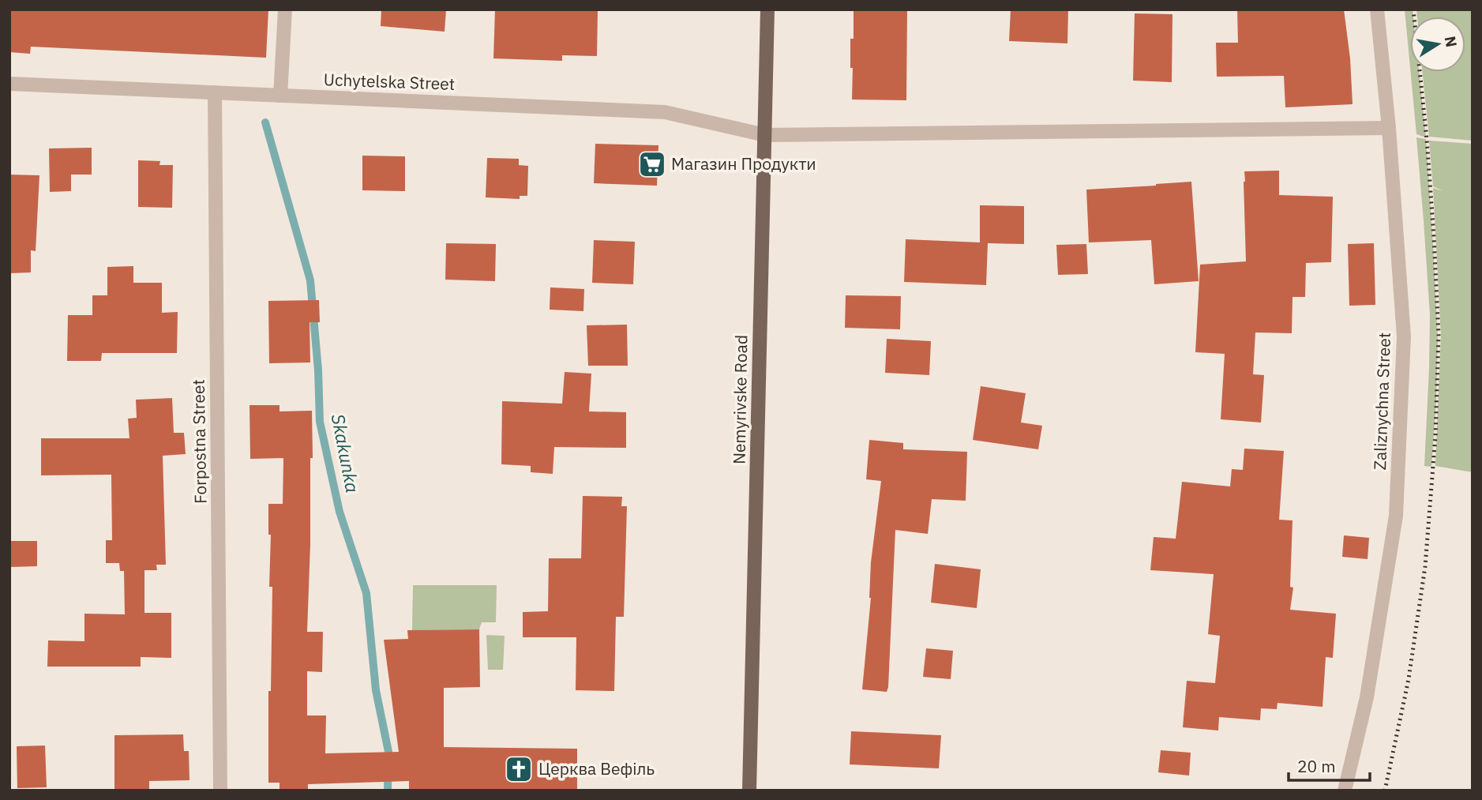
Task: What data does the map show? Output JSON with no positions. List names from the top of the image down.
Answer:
{
  "streets": {
    "main road": ["Nemyrivske Road"],
    "street": ["Uchytelska Street", "Zaliznychna Street", "Forpostna Street"]
  },
  "crossings": [
    ["Uchytelska Street", "Nemyrivske Road"],
    ["Uchytelska Street", "Zaliznychna Street"],
    ["Uchytelska Street", "Forpostna Street"]
  ],
  "water": ["Skakunka"],
  "places": {
    "supermarket": ["Магазин Продукти"],
    "church": ["Церква Вефіль"]
  },
  "scale_bar": "20 m",
  "north": "right"
}
